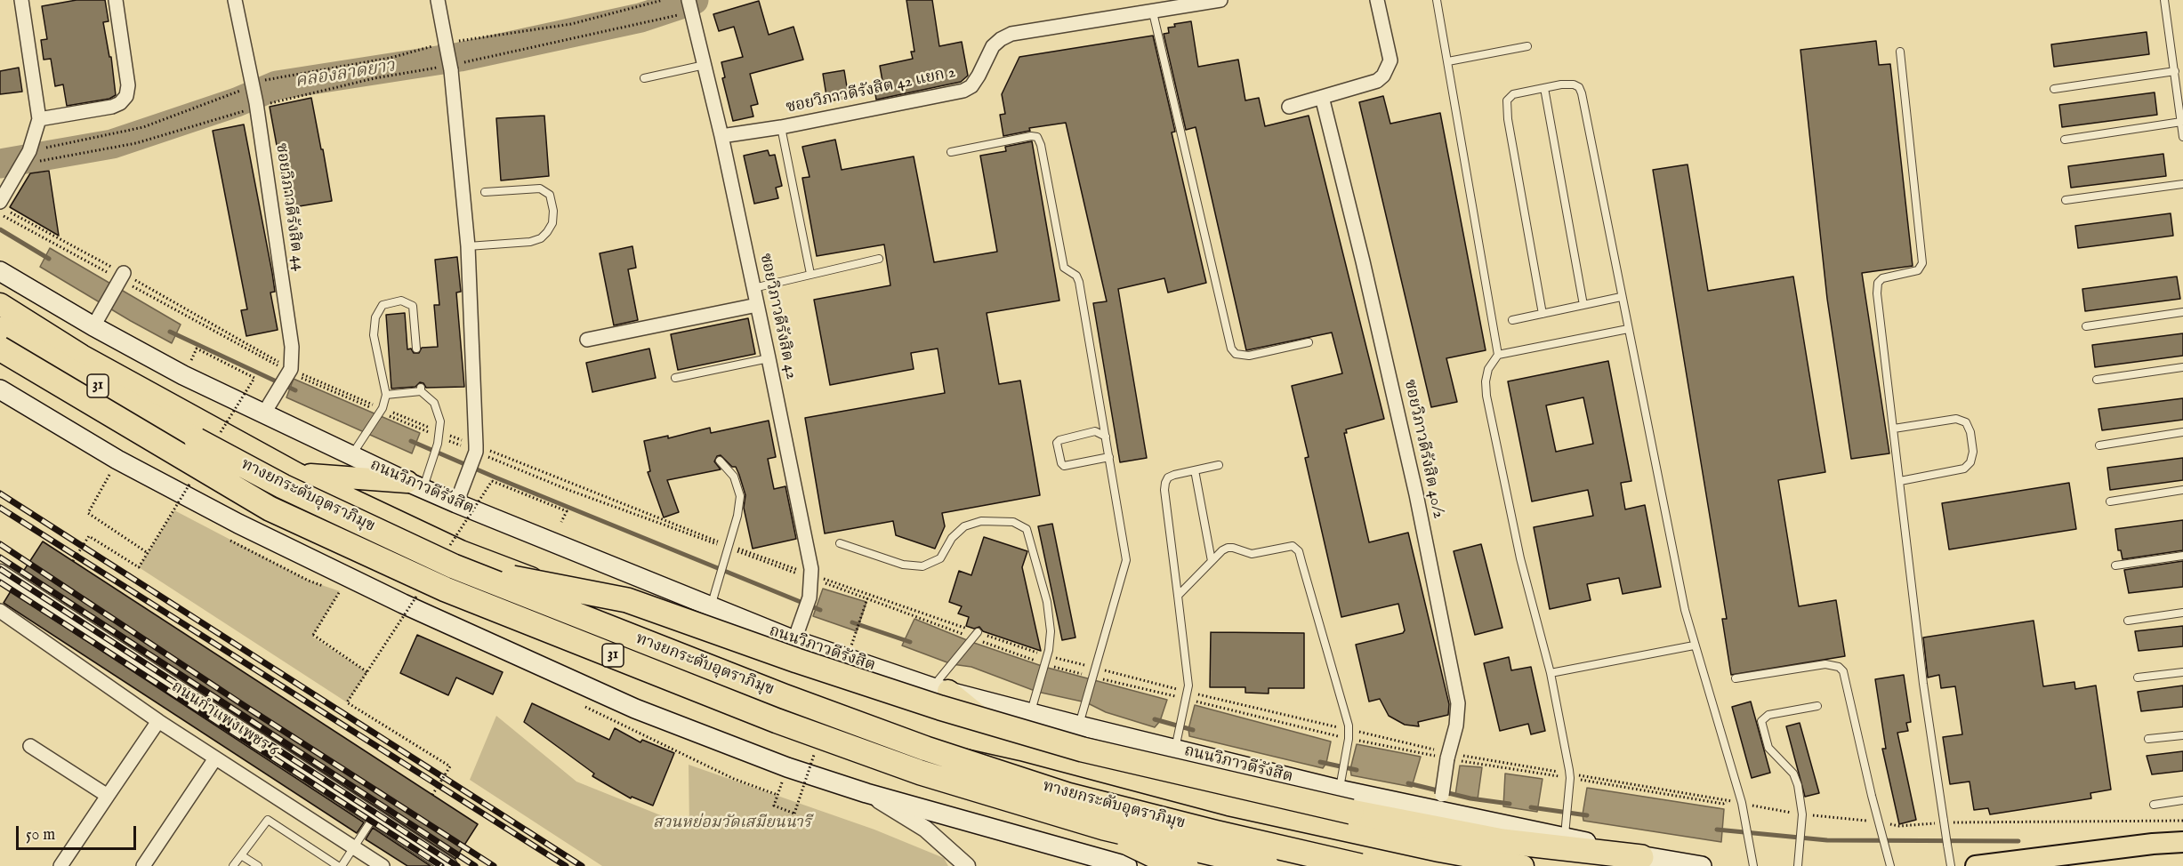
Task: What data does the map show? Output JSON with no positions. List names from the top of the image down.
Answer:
{
  "streets": {
    "highway": ["31", "ทางยกระดับอุตราภิมุข"],
    "main road": ["ถนนวิภาวดีรังสิต"],
    "street": [
      "ซอยวิภาวดีรังสิต 42 แยก 2",
      "ซอยวิภาวดีรังสิต 44",
      "ซอยวิภาวดีรังสิต 42",
      "ซอยวิภาวดีรังสิต 40/2",
      "ถนนกำแพงเพชร 6"
    ]
  },
  "crossings": [
    ["ซอยวิภาวดีรังสิต 42 แยก 2", "ซอยวิภาวดีรังสิต 42"],
    ["ซอยวิภาวดีรังสิต 42", "ถนนวิภาวดีรังสิต"],
    ["ซอยวิภาวดีรังสิต 40/2", "ถนนวิภาวดีรังสิต"]
  ],
  "water": ["คลองลาดยาว"],
  "parks": ["สวนหย่อมวัดเสมียนนารี"],
  "scale_bar": "50 m"
}
